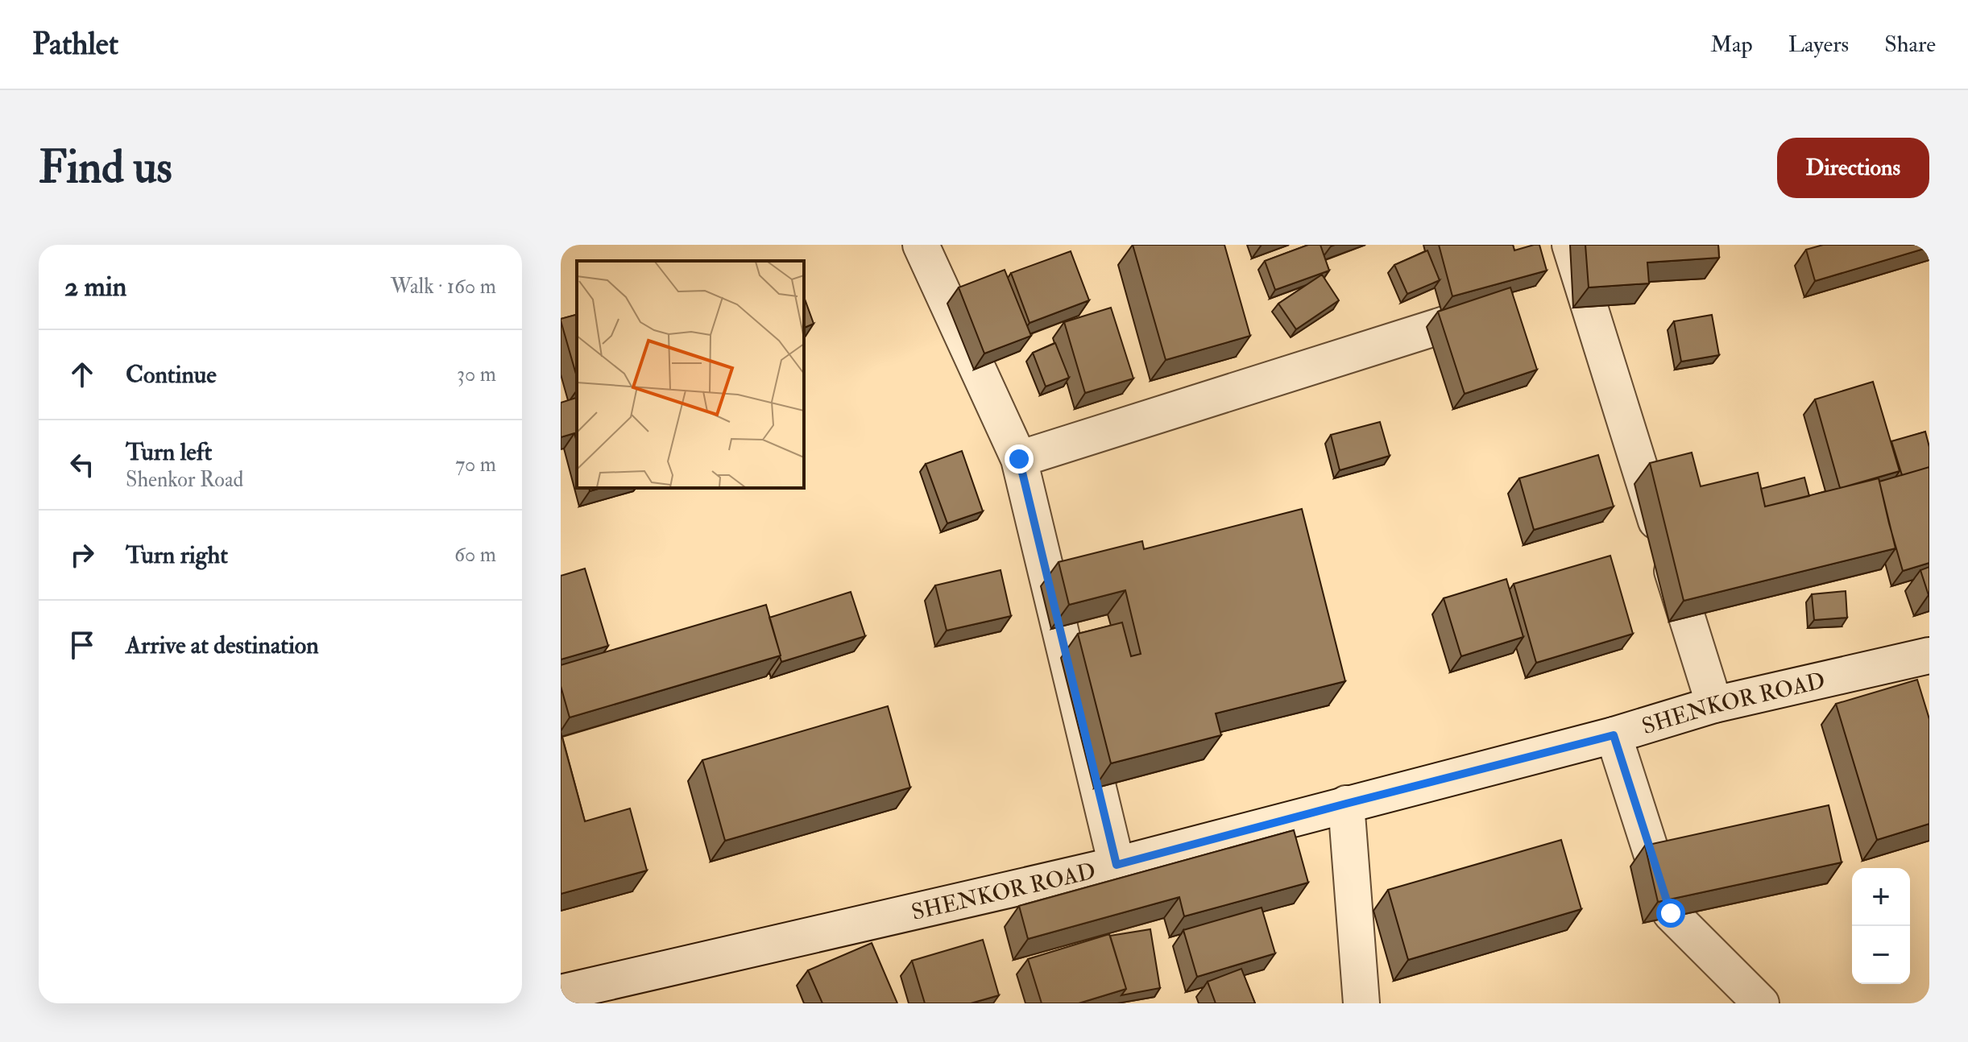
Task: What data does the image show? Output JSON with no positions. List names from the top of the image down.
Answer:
{
  "streets": {
    "street": ["SHENKOR ROAD"]
  },
  "page": {
    "header": "Pathlet",
    "nav": ["Map", "Layers", "Share"],
    "buttons": "Directions",
    "title": "Find us",
    "heading": ["2 min", "Walk · 160 m"],
    "list": [
      ["Continue", "30 m"],
      ["Turn left", "Shenkor Road", "70 m"],
      ["Turn right", "60 m"],
      "Arrive at destination"
    ],
    "map_buttons": ["+", "−"]
  }
}
